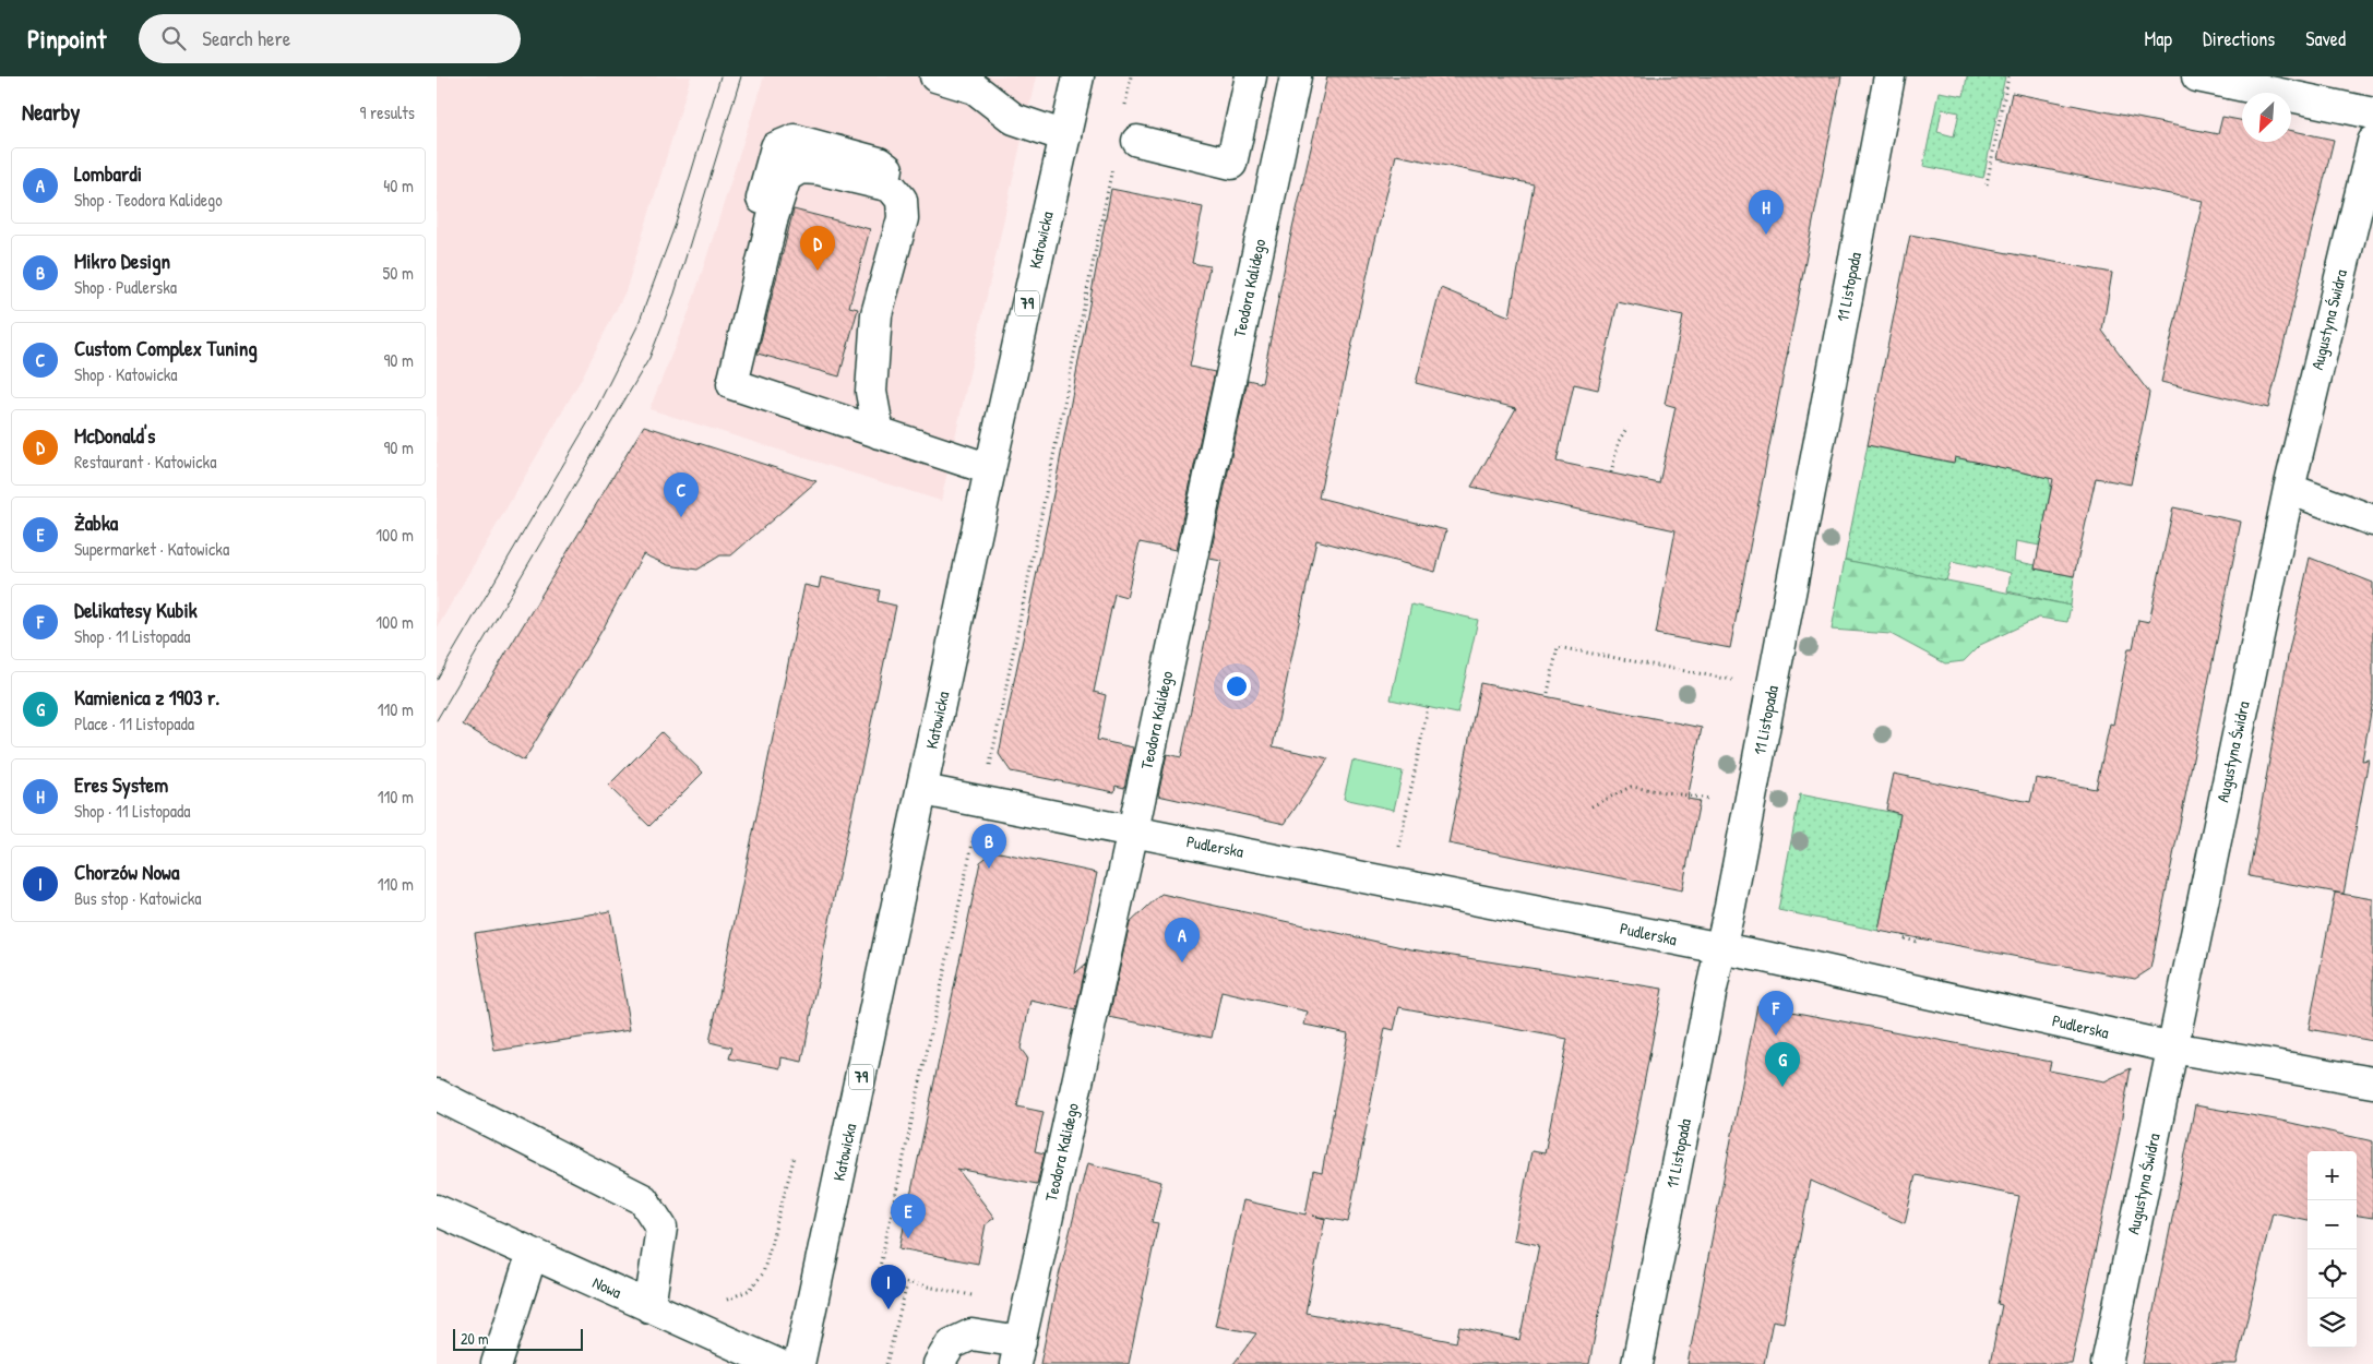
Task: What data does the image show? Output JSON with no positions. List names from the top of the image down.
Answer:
{
  "streets": {
    "street": [
      "Katowicka",
      "11 Listopada",
      "Teodora Kalidego",
      "79",
      "Augustyna Świdra",
      "Pudlerska",
      "Nowa"
    ]
  },
  "crossings": [
    ["Katowicka", "Pudlerska"],
    ["11 Listopada", "Pudlerska"],
    ["Teodora Kalidego", "Pudlerska"],
    ["Augustyna Świdra", "Pudlerska"]
  ],
  "scale_bar": "20 m",
  "north": "bottom left",
  "page": {
    "header": "Pinpoint",
    "search": "Search here",
    "nav": ["Map", "Directions", "Saved"],
    "heading": ["Nearby", "9 results"],
    "list": [
      {
        "mark": "A",
        "name": "Lombardi",
        "note": "Shop · Teodora Kalidego",
        "value": "40 m"
      },
      {
        "mark": "B",
        "name": "Mikro Design",
        "note": "Shop · Pudlerska",
        "value": "50 m"
      },
      {
        "mark": "C",
        "name": "Custom Complex Tuning",
        "note": "Shop · Katowicka",
        "value": "90 m"
      },
      {
        "mark": "D",
        "name": "McDonald's",
        "note": "Restaurant · Katowicka",
        "value": "90 m"
      },
      {
        "mark": "E",
        "name": "Żabka",
        "note": "Supermarket · Katowicka",
        "value": "100 m"
      },
      {
        "mark": "F",
        "name": "Delikatesy Kubik",
        "note": "Shop · 11 Listopada",
        "value": "100 m"
      },
      {
        "mark": "G",
        "name": "Kamienica z 1903 r.",
        "note": "Place · 11 Listopada",
        "value": "110 m"
      },
      {
        "mark": "H",
        "name": "Eres System",
        "note": "Shop · 11 Listopada",
        "value": "110 m"
      },
      {
        "mark": "I",
        "name": "Chorzów Nowa",
        "note": "Bus stop · Katowicka",
        "value": "110 m"
      }
    ],
    "pins": [
      "H",
      "D",
      "C",
      "B",
      "A",
      "F",
      "G",
      "E",
      "I"
    ],
    "map_buttons": ["+", "−"],
    "scale": "20 m"
  }
}
